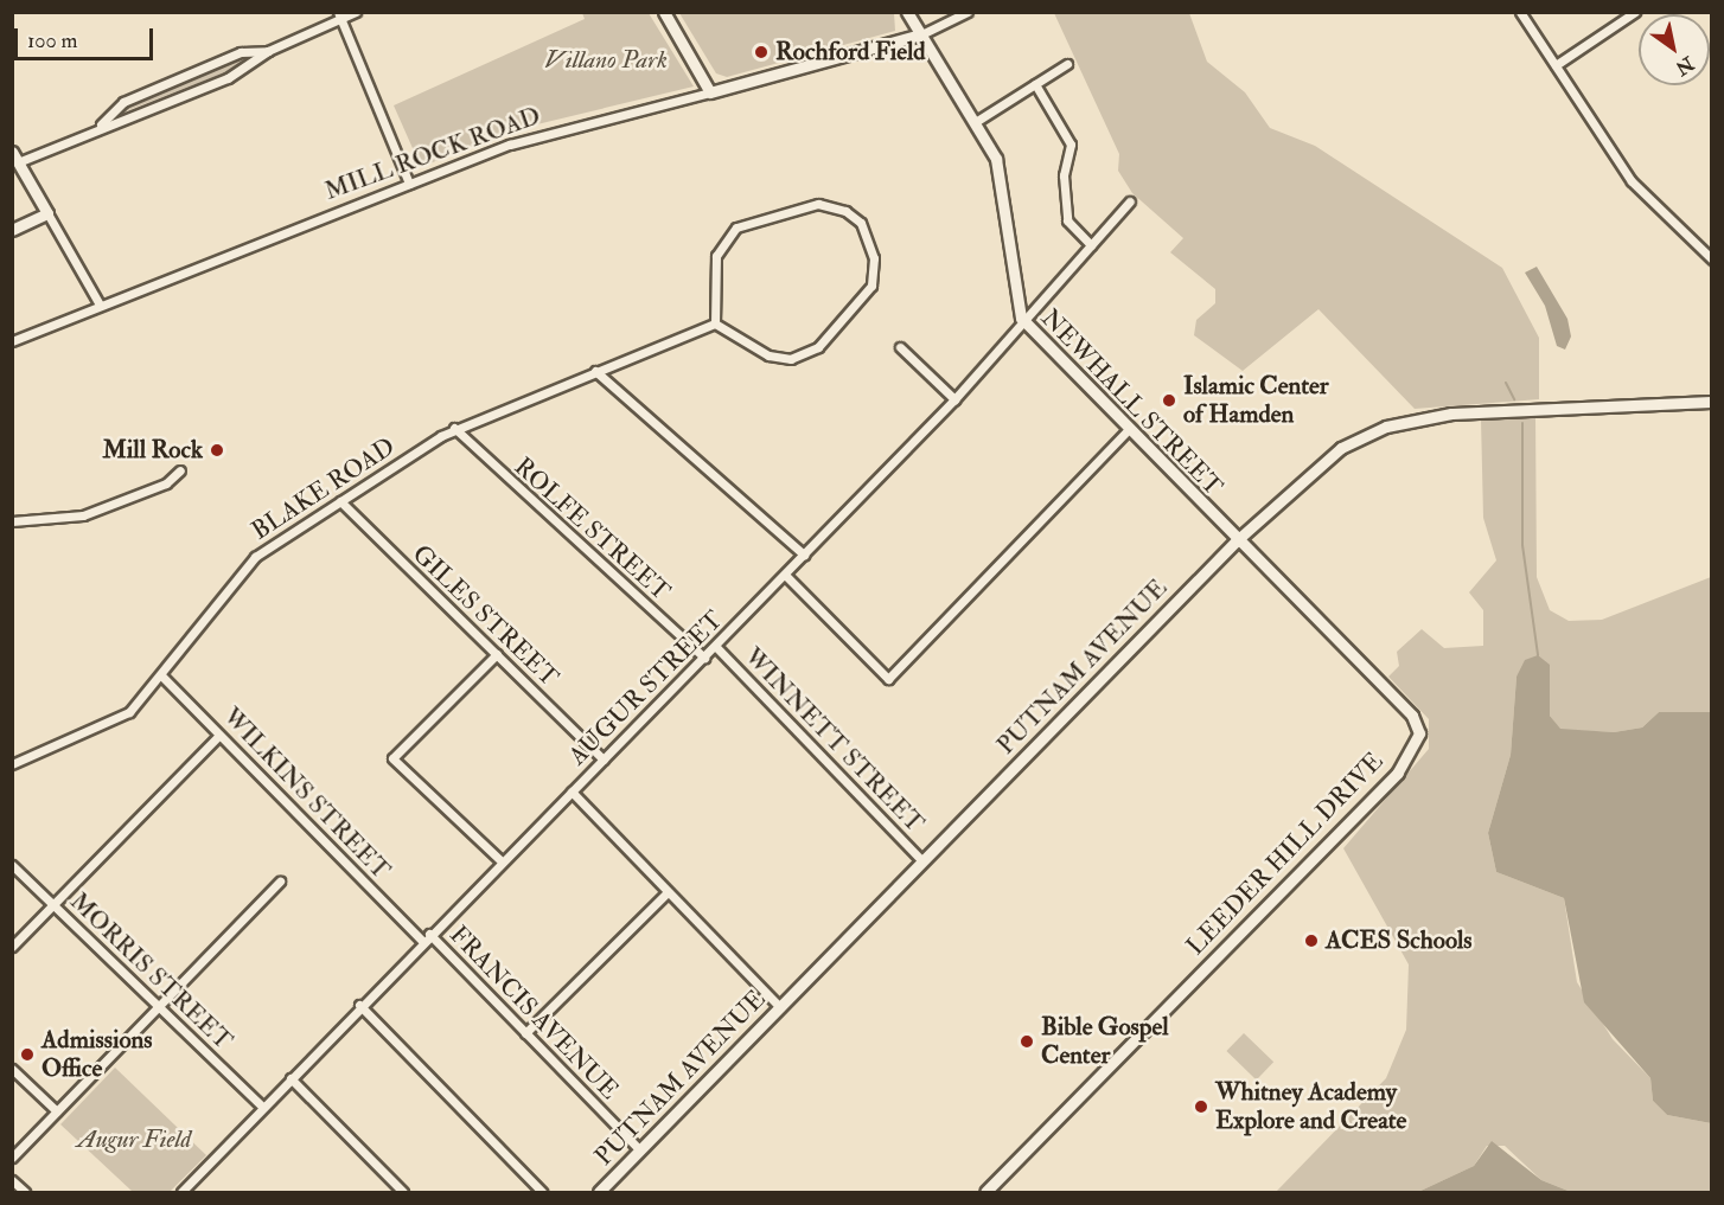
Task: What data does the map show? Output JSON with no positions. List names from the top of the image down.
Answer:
{
  "streets": {
    "street": [
      "MILL ROCK ROAD",
      "NEWHALL STREET",
      "BLAKE ROAD",
      "ROLFE STREET",
      "GILES STREET",
      "PUTNAM AVENUE",
      "AUGUR STREET",
      "WINNETT STREET",
      "WILKINS STREET",
      "LEEDER HILL DRIVE",
      "MORRIS STREET",
      "FRANCIS AVENUE"
    ]
  },
  "crossings": [
    ["MILL ROCK ROAD", "NEWHALL STREET"],
    ["NEWHALL STREET", "PUTNAM AVENUE"],
    ["NEWHALL STREET", "AUGUR STREET"],
    ["NEWHALL STREET", "LEEDER HILL DRIVE"],
    ["BLAKE ROAD", "ROLFE STREET"],
    ["BLAKE ROAD", "GILES STREET"],
    ["BLAKE ROAD", "WILKINS STREET"],
    ["ROLFE STREET", "AUGUR STREET"],
    ["GILES STREET", "AUGUR STREET"],
    ["PUTNAM AVENUE", "WINNETT STREET"],
    ["PUTNAM AVENUE", "LEEDER HILL DRIVE"],
    ["PUTNAM AVENUE", "FRANCIS AVENUE"],
    ["AUGUR STREET", "WINNETT STREET"],
    ["AUGUR STREET", "WILKINS STREET"],
    ["AUGUR STREET", "MORRIS STREET"],
    ["AUGUR STREET", "FRANCIS AVENUE"],
    ["WILKINS STREET", "FRANCIS AVENUE"]
  ],
  "parks": ["Villano Park", "Augur Field"],
  "places": [
    "Rochford Field",
    "Islamic Center of Hamden",
    "Mill Rock",
    "ACES Schools",
    "Bible Gospel Center",
    "Admissions Office",
    "Whitney Academy Explore and Create"
  ],
  "scale_bar": "100 m",
  "north": "bottom right"
}
